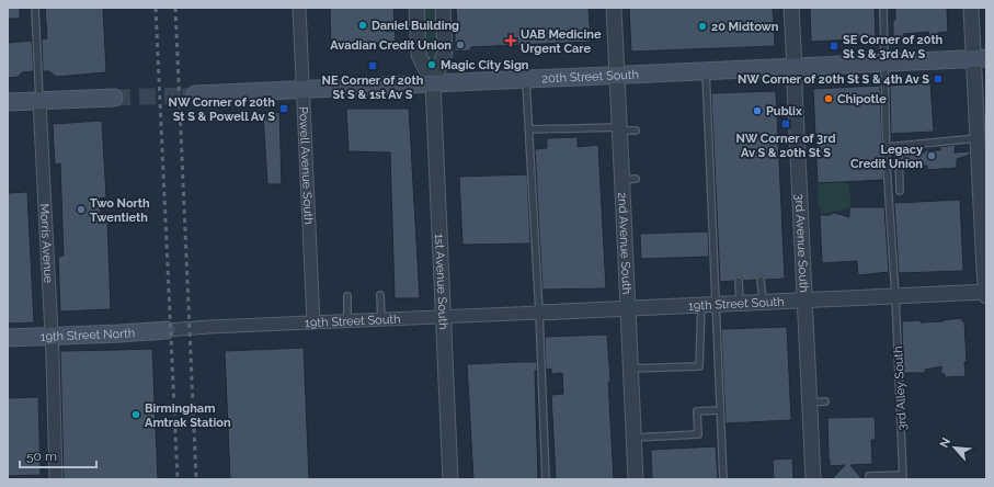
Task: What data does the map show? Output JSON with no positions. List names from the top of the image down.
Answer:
{
  "streets": {
    "main road": ["20th Street South", "19th Street North"],
    "street": [
      "Powell Avenue South",
      "Morris Avenue",
      "2nd Avenue South",
      "3rd Avenue South",
      "1st Avenue South",
      "19th Street South"
    ],
    "lane": ["3rd Alley South"]
  },
  "crossings": [
    ["20th Street South", "Powell Avenue South"],
    ["20th Street South", "2nd Avenue South"],
    ["20th Street South", "3rd Avenue South"],
    ["20th Street South", "1st Avenue South"],
    ["20th Street South", "3rd Alley South"],
    ["Powell Avenue South", "19th Street South"],
    ["Morris Avenue", "19th Street North"],
    ["2nd Avenue South", "19th Street South"],
    ["3rd Avenue South", "19th Street South"],
    ["1st Avenue South", "19th Street South"],
    ["19th Street South", "19th Street North"],
    ["19th Street South", "3rd Alley South"]
  ],
  "places": {
    "other": [
      "Daniel Building",
      "20 Midtown",
      "Avadian Credit Union",
      "Magic City Sign",
      "Chipotle",
      "Publix",
      "Legacy Credit Union",
      "Two North Twentieth",
      "Birmingham Amtrak Station"
    ],
    "health": ["UAB Medicine Urgent Care"],
    "transit": [
      "SE Corner of 20th St S & 3rd Av S",
      "NE Corner of 20th St S & 1st Av S",
      "NW Corner of 20th St S & 4th Av S",
      "NW Corner of 20th St S & Powell Av S",
      "NW Corner of 3rd Av S & 20th St S"
    ]
  },
  "scale_bar": "50 m",
  "north": "top left"
}
